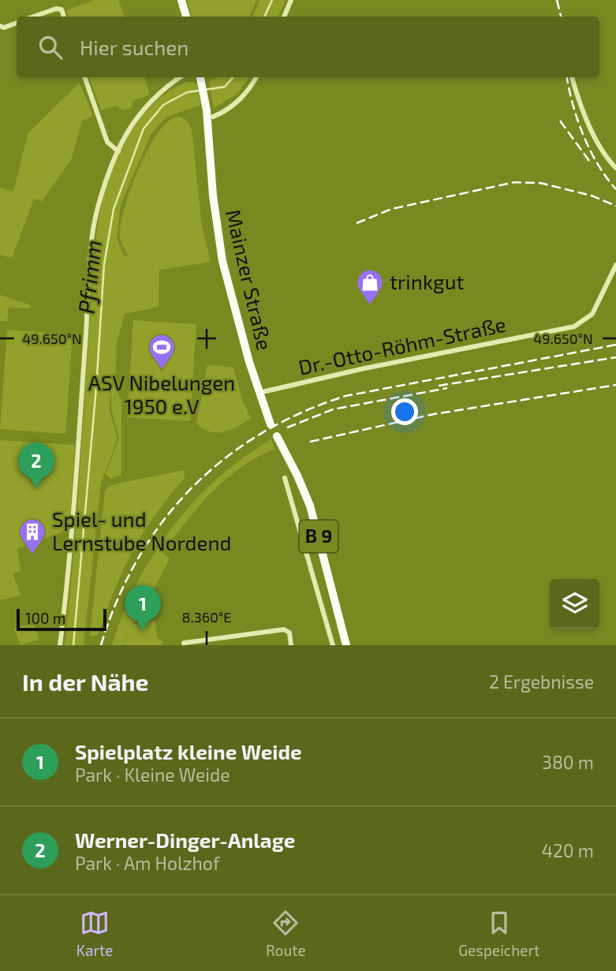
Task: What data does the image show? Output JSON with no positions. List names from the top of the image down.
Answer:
{
  "streets": {
    "main road": ["Mainzer Straße", "B 9"],
    "street": ["Dr.-Otto-Röhm-Straße"]
  },
  "crossings": [
    ["Mainzer Straße", "Dr.-Otto-Röhm-Straße"]
  ],
  "water": ["Pfrimm"],
  "places": {
    "shop": ["trinkgut"],
    "sports": ["ASV Nibelungen 1950 e.V"],
    "building": ["Spiel- und Lernstube Nordend"]
  },
  "scale_bar": "100 m",
  "page": {
    "search": "Hier suchen",
    "pins": ["2", "1"],
    "scale": "100 m",
    "heading": ["In der Nähe", "2 Ergebnisse"],
    "list": [
      {
        "mark": "1",
        "name": "Spielplatz kleine Weide",
        "note": "Park · Kleine Weide",
        "value": "380 m"
      },
      {
        "mark": "2",
        "name": "Werner-Dinger-Anlage",
        "note": "Park · Am Holzhof",
        "value": "420 m"
      }
    ],
    "nav": ["Karte", "Route", "Gespeichert"]
  },
  "coordinates": ["49.650°N", "8.360°E"]
}
